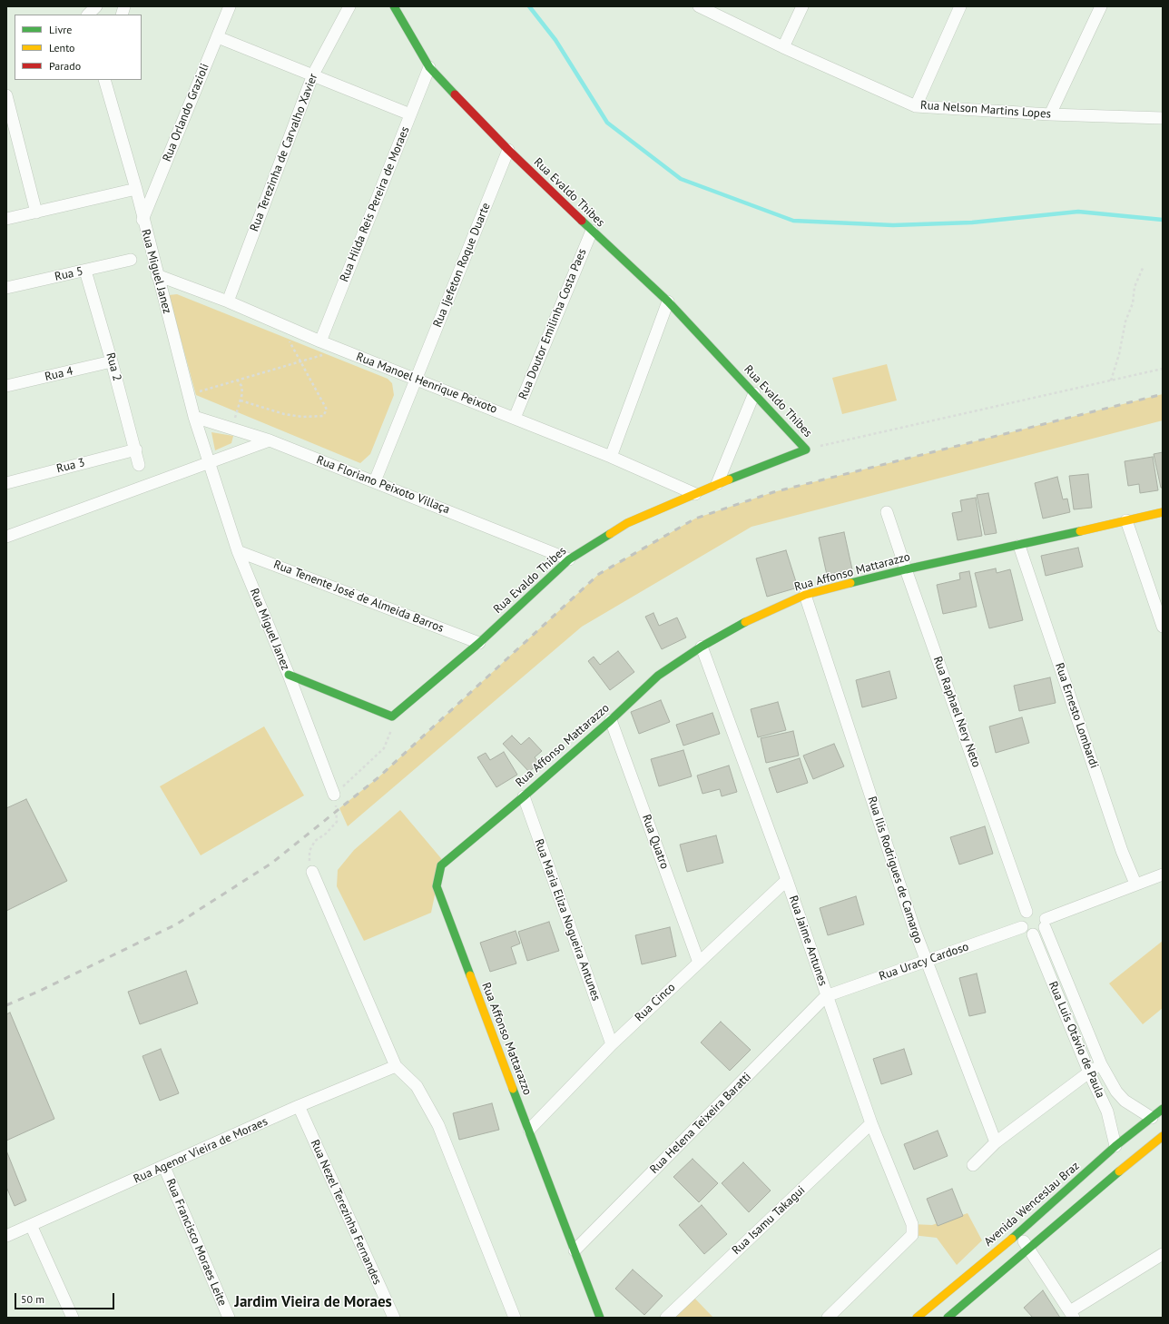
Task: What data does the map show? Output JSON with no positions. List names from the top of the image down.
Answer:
{
  "streets": {
    "street": [
      "Rua Nelson Martins Lopes",
      "Rua Orlando Grazioli",
      "Rua Terezinha de Carvalho Xavier",
      "Rua Evaldo Thibes",
      "Rua Hilda Reis Pereira de Moraes",
      "Rua Ijefeton Roque Duarte",
      "Rua Miguel Janez",
      "Rua 5",
      "Rua Doutor Emilinha Costa Paes",
      "Rua 2",
      "Rua 4",
      "Rua Manoel Henrique Peixoto",
      "Rua 3",
      "Rua Floriano Peixoto Villaça",
      "Rua Affonso Mattarazzo",
      "Rua Tenente José de Almeida Barros",
      "Rua Raphael Nery Neto",
      "Rua Ernesto Lombardi",
      "Rua Quatro",
      "Rua Ilis Rodrigues de Camargo",
      "Rua Maria Eliza Nogueira Antunes",
      "Rua Jaime Antunes",
      "Rua Uracy Cardoso",
      "Rua Cinco",
      "Rua Luís Otávio de Paula",
      "Rua Helena Teixeira Baratti",
      "Rua Agenor Vieira de Moraes",
      "Avenida Wenceslau Braz",
      "Rua Nezel Terezinha Fernandes",
      "Rua Isamu Takagui",
      "Rua Francisco Moraes Leite"
    ]
  },
  "crossings": [
    ["Rua Orlando Grazioli", "Rua Miguel Janez"],
    ["Rua Terezinha de Carvalho Xavier", "Rua Manoel Henrique Peixoto"],
    ["Rua Evaldo Thibes", "Rua Hilda Reis Pereira de Moraes"],
    ["Rua Evaldo Thibes", "Rua Ijefeton Roque Duarte"],
    ["Rua Evaldo Thibes", "Rua Doutor Emilinha Costa Paes"],
    ["Rua Evaldo Thibes", "Rua Manoel Henrique Peixoto"],
    ["Rua Evaldo Thibes", "Rua Floriano Peixoto Villaça"],
    ["Rua Evaldo Thibes", "Rua Tenente José de Almeida Barros"],
    ["Rua Hilda Reis Pereira de Moraes", "Rua Manoel Henrique Peixoto"],
    ["Rua Ijefeton Roque Duarte", "Rua Manoel Henrique Peixoto"],
    ["Rua Ijefeton Roque Duarte", "Rua Floriano Peixoto Villaça"],
    ["Rua Miguel Janez", "Rua Manoel Henrique Peixoto"],
    ["Rua Miguel Janez", "Rua Floriano Peixoto Villaça"],
    ["Rua Miguel Janez", "Rua Tenente José de Almeida Barros"],
    ["Rua 5", "Rua 2"],
    ["Rua Doutor Emilinha Costa Paes", "Rua Manoel Henrique Peixoto"],
    ["Rua 2", "Rua 4"],
    ["Rua 2", "Rua 3"],
    ["Rua Affonso Mattarazzo", "Rua Raphael Nery Neto"],
    ["Rua Affonso Mattarazzo", "Rua Ernesto Lombardi"],
    ["Rua Affonso Mattarazzo", "Rua Quatro"],
    ["Rua Affonso Mattarazzo", "Rua Ilis Rodrigues de Camargo"],
    ["Rua Affonso Mattarazzo", "Rua Maria Eliza Nogueira Antunes"],
    ["Rua Affonso Mattarazzo", "Rua Jaime Antunes"],
    ["Rua Affonso Mattarazzo", "Rua Cinco"],
    ["Rua Affonso Mattarazzo", "Rua Helena Teixeira Baratti"],
    ["Rua Raphael Nery Neto", "Rua Uracy Cardoso"],
    ["Rua Raphael Nery Neto", "Rua Luís Otávio de Paula"],
    ["Rua Quatro", "Rua Cinco"],
    ["Rua Ilis Rodrigues de Camargo", "Rua Uracy Cardoso"],
    ["Rua Maria Eliza Nogueira Antunes", "Rua Cinco"],
    ["Rua Jaime Antunes", "Rua Uracy Cardoso"],
    ["Rua Jaime Antunes", "Rua Cinco"],
    ["Rua Jaime Antunes", "Rua Helena Teixeira Baratti"],
    ["Rua Jaime Antunes", "Rua Isamu Takagui"],
    ["Rua Uracy Cardoso", "Rua Luís Otávio de Paula"],
    ["Rua Uracy Cardoso", "Rua Helena Teixeira Baratti"],
    ["Rua Luís Otávio de Paula", "Avenida Wenceslau Braz"],
    ["Rua Agenor Vieira de Moraes", "Rua Nezel Terezinha Fernandes"],
    ["Rua Agenor Vieira de Moraes", "Rua Francisco Moraes Leite"]
  ],
  "districts": ["Jardim Vieira de Moraes"],
  "legend": ["Livre", "Lento", "Parado"],
  "scale_bar": "50 m"
}
